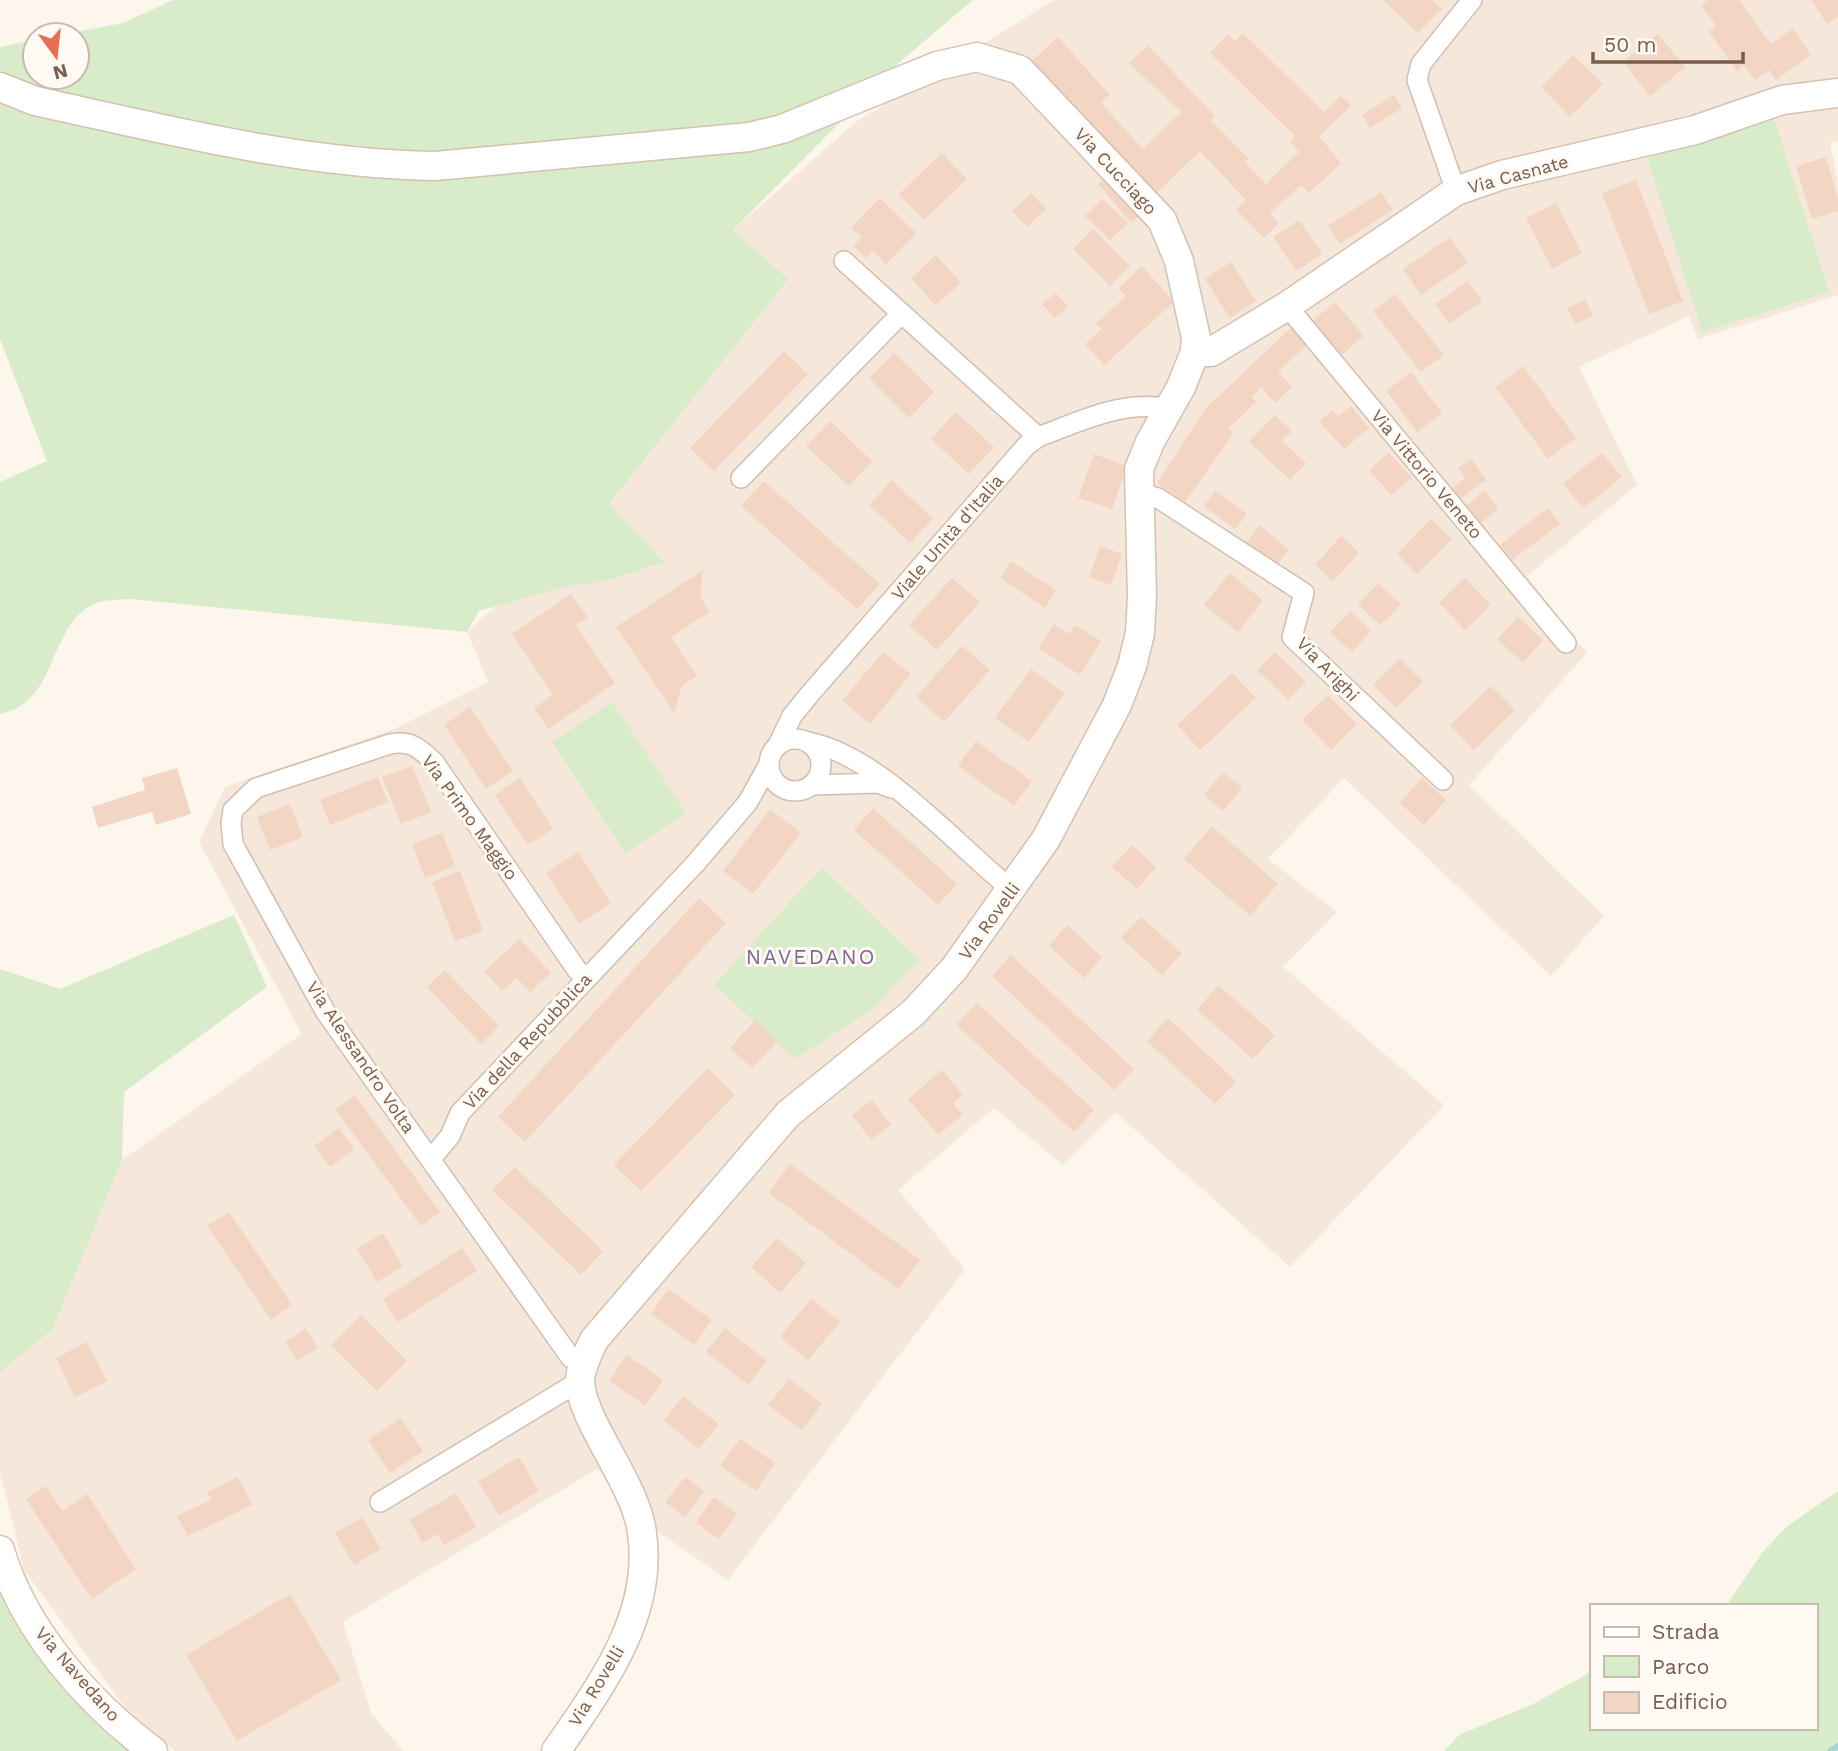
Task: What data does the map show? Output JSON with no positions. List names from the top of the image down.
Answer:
{
  "streets": {
    "street": [
      "Via Cucciago",
      "Via Casnate",
      "Via Vittorio Veneto",
      "Viale Unità d'Italia",
      "Via Arighi",
      "Via Primo Maggio",
      "Via Rovelli",
      "Via della Repubblica",
      "Via Alessandro Volta",
      "Via Navedano"
    ]
  },
  "crossings": [
    ["Via Cucciago", "Via Casnate"],
    ["Via Cucciago", "Via Rovelli"],
    ["Via Casnate", "Via Vittorio Veneto"],
    ["Via Casnate", "Via Rovelli"],
    ["Viale Unità d'Italia", "Via Rovelli"],
    ["Viale Unità d'Italia", "Via della Repubblica"],
    ["Via Arighi", "Via Rovelli"],
    ["Via Primo Maggio", "Via della Repubblica"],
    ["Via Primo Maggio", "Via Alessandro Volta"],
    ["Via della Repubblica", "Via Alessandro Volta"]
  ],
  "districts": ["NAVEDANO"],
  "legend": ["Strada", "Parco", "Edificio"],
  "scale_bar": "50 m",
  "north": "bottom"
}
